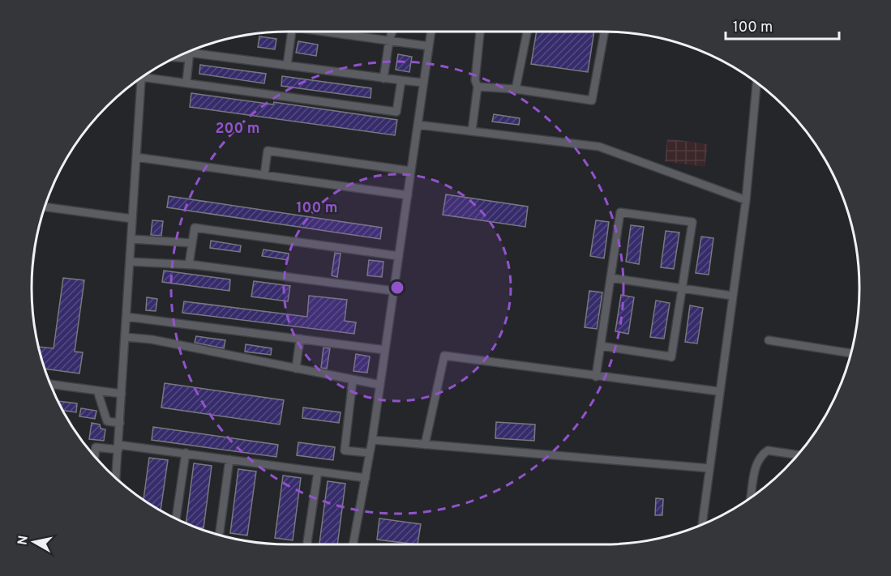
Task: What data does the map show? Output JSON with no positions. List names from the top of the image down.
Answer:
{
  "scale_bar": "100 m",
  "north": "left",
  "rings": ["200 m", "100 m"]
}
